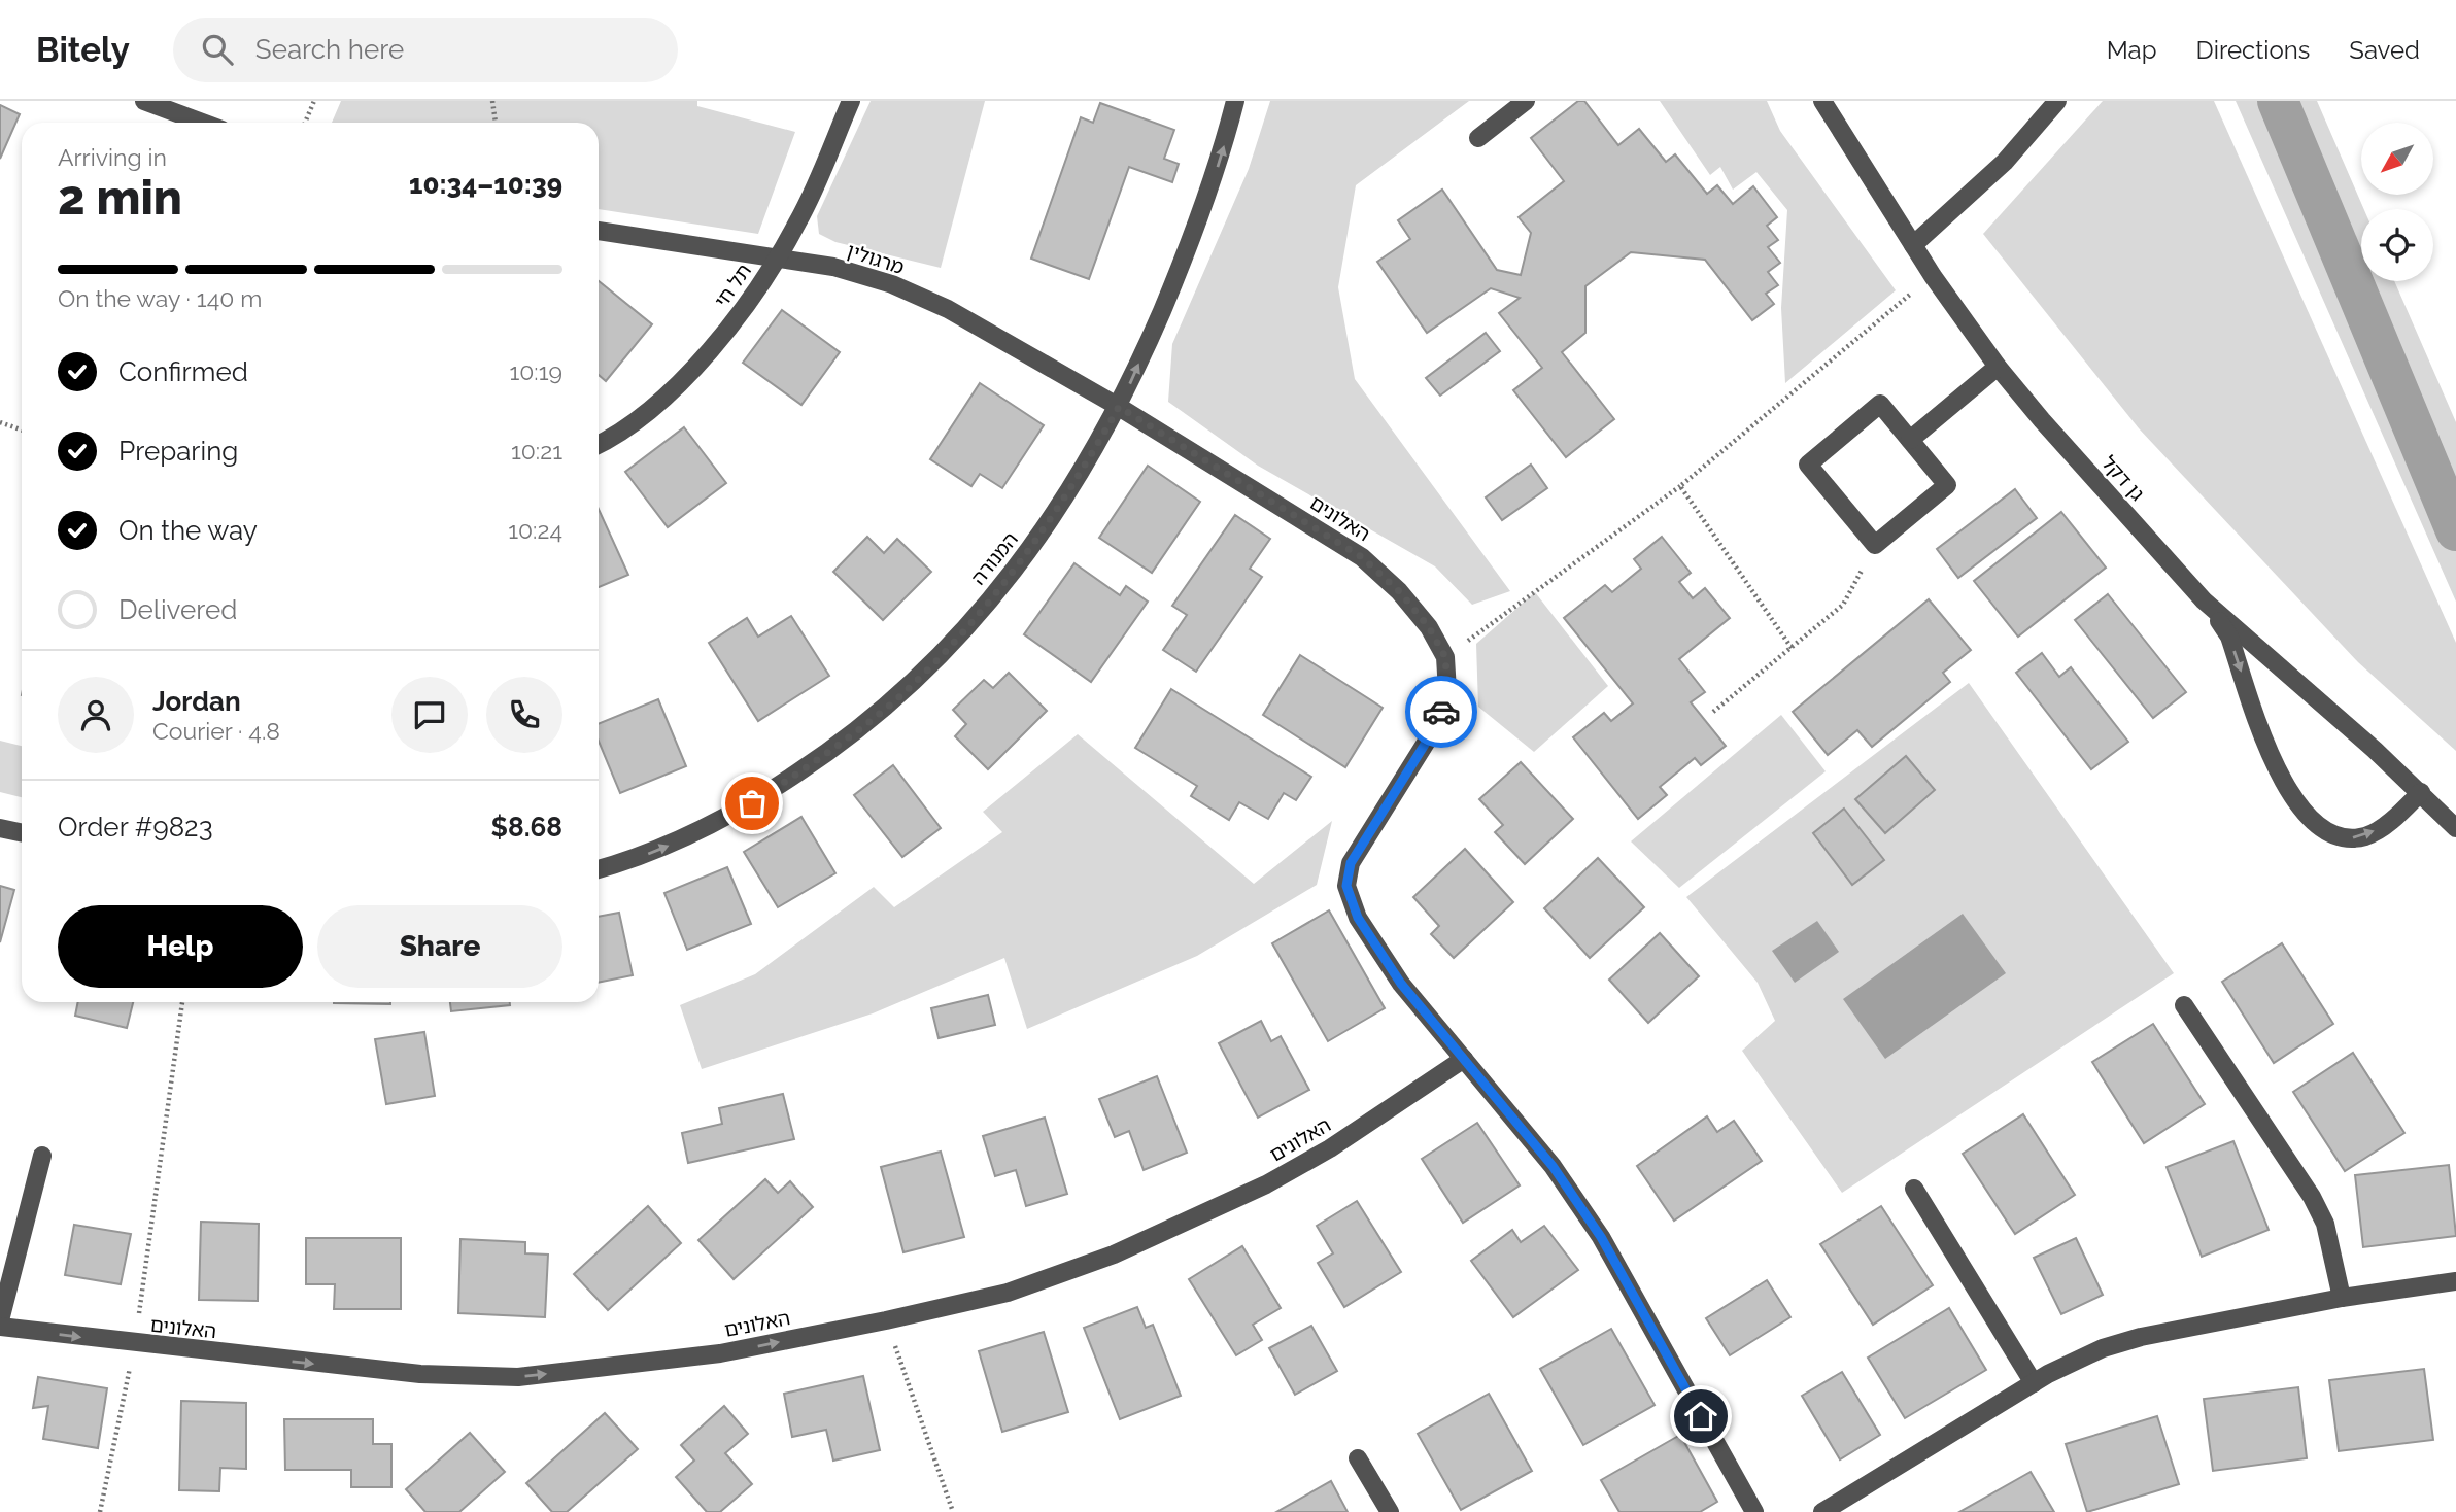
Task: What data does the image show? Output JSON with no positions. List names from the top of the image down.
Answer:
{
  "streets": {
    "street": [
      "מרגולין",
      "תל חי",
      "גן דקל",
      "האלונים",
      "המנורה"
    ]
  },
  "crossings": [
    ["מרגולין", "תל חי"],
    ["מרגולין", "האלונים"],
    ["מרגולין", "המנורה"],
    ["האלונים", "המנורה"]
  ],
  "one_way": ["המנורה"],
  "north": "bottom left",
  "page": {
    "header": "Bitely",
    "search": "Search here",
    "nav": ["Map", "Directions", "Saved"],
    "heading": ["2 min", "Arriving in", "10:34–10:39"],
    "panel": [
      "Jordan",
      "Courier · 4.8",
      "Order #9823",
      "$8.68"
    ],
    "bar": "On the way · 140 m",
    "list": [
      ["Confirmed", "10:19"],
      ["Preparing", "10:21"],
      ["On the way", "10:24"],
      "Delivered"
    ],
    "buttons": ["Help", "Share"]
  }
}
